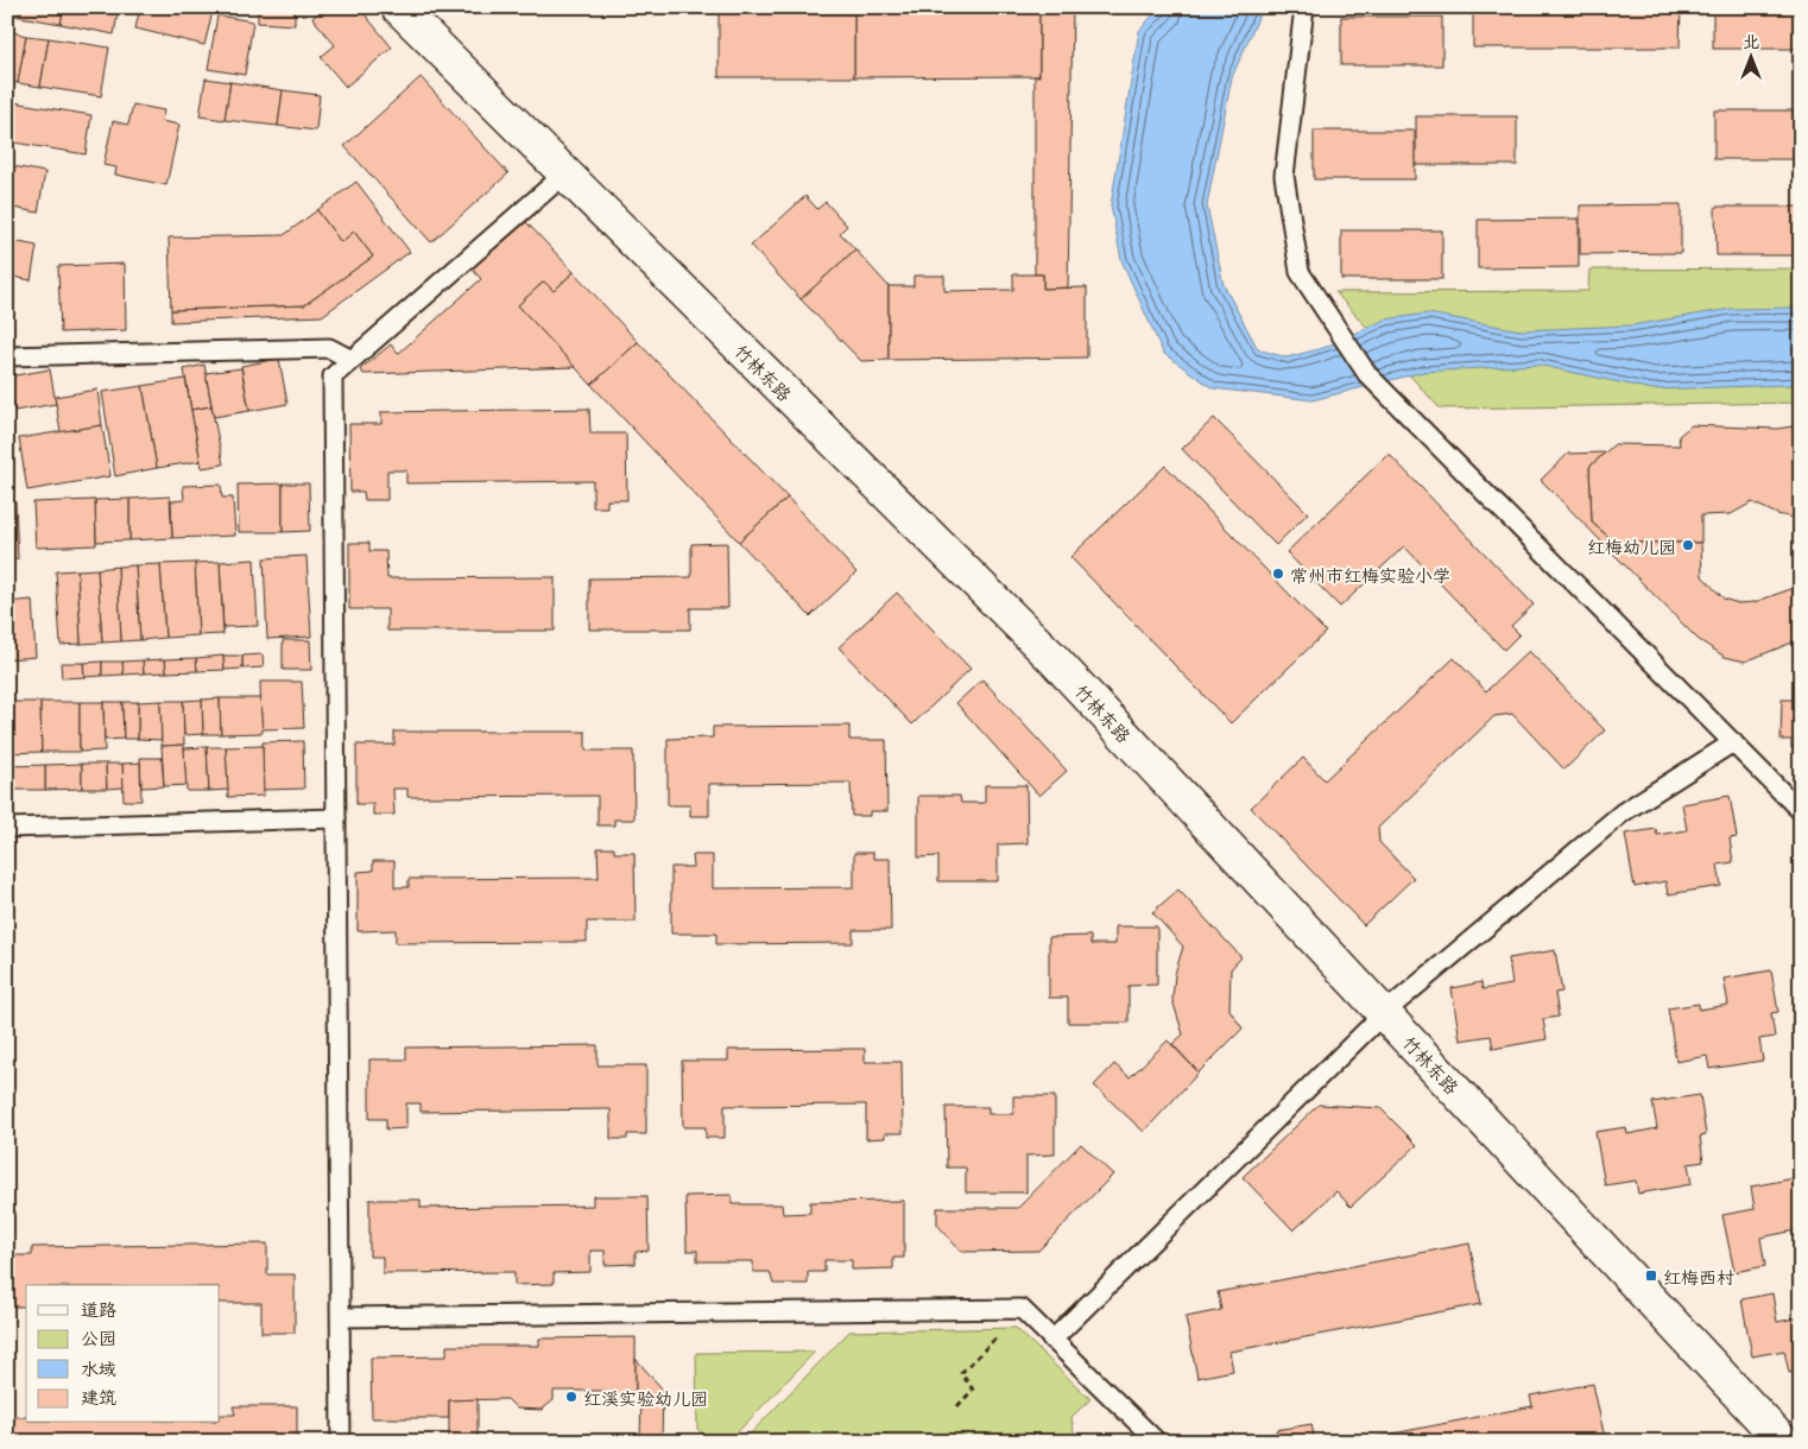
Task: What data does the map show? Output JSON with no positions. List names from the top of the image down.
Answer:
{
  "streets": {
    "street": ["竹林东路"]
  },
  "places": {
    "other": ["红梅幼儿园", "常州市红梅实验小学", "红溪实验幼儿园"],
    "transit": ["红梅西村"]
  },
  "legend": [
    "道路",
    "公园",
    "水域",
    "建筑"
  ],
  "north": "top"
}
